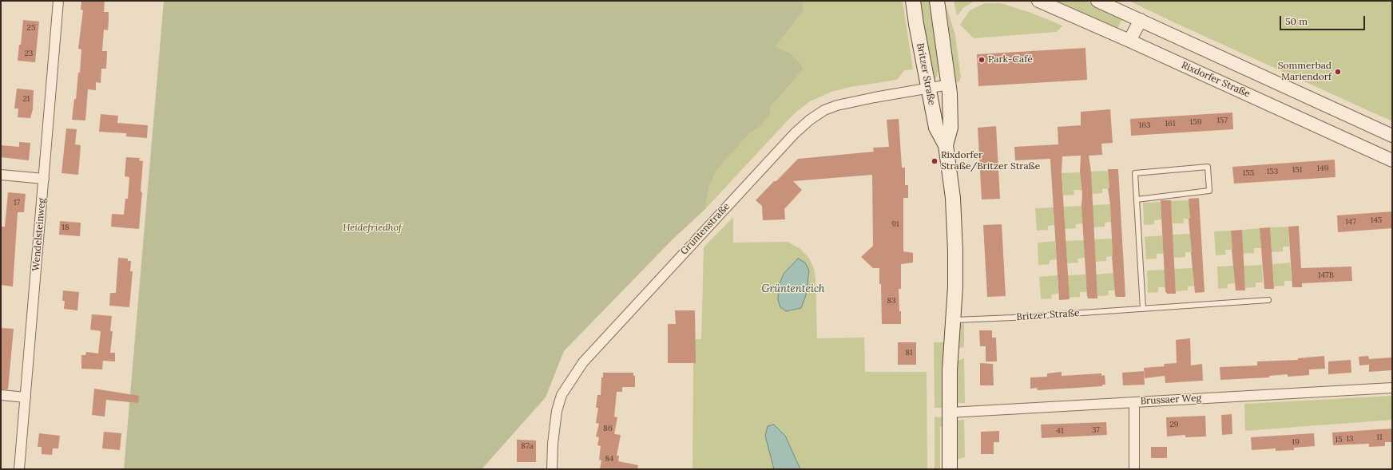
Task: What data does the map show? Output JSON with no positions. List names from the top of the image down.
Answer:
{
  "streets": {
    "main road": ["Britzer Straße"],
    "street": [
      "Rixdorfer Straße",
      "Grüntenstraße",
      "Wendelsteinweg",
      "Brussaer Weg"
    ]
  },
  "crossings": [
    ["Britzer Straße", "Grüntenstraße"],
    ["Britzer Straße", "Brussaer Weg"]
  ],
  "water": ["Grüntenteich"],
  "parks": ["Heidefriedhof"],
  "places": ["Park-Café", "Sommerbad Mariendorf", "Rixdorfer Straße/Britzer Straße"],
  "house_numbers": [
    "25",
    "23",
    "21",
    "157",
    "159",
    "161",
    "163",
    "149",
    "151",
    "153",
    "155",
    "17",
    "145",
    "147",
    "91",
    "18",
    "147B",
    "83",
    "81",
    "29",
    "86",
    "37",
    "41",
    "11",
    "13",
    "15",
    "19",
    "87a",
    "84"
  ],
  "scale_bar": "50 m"
}
